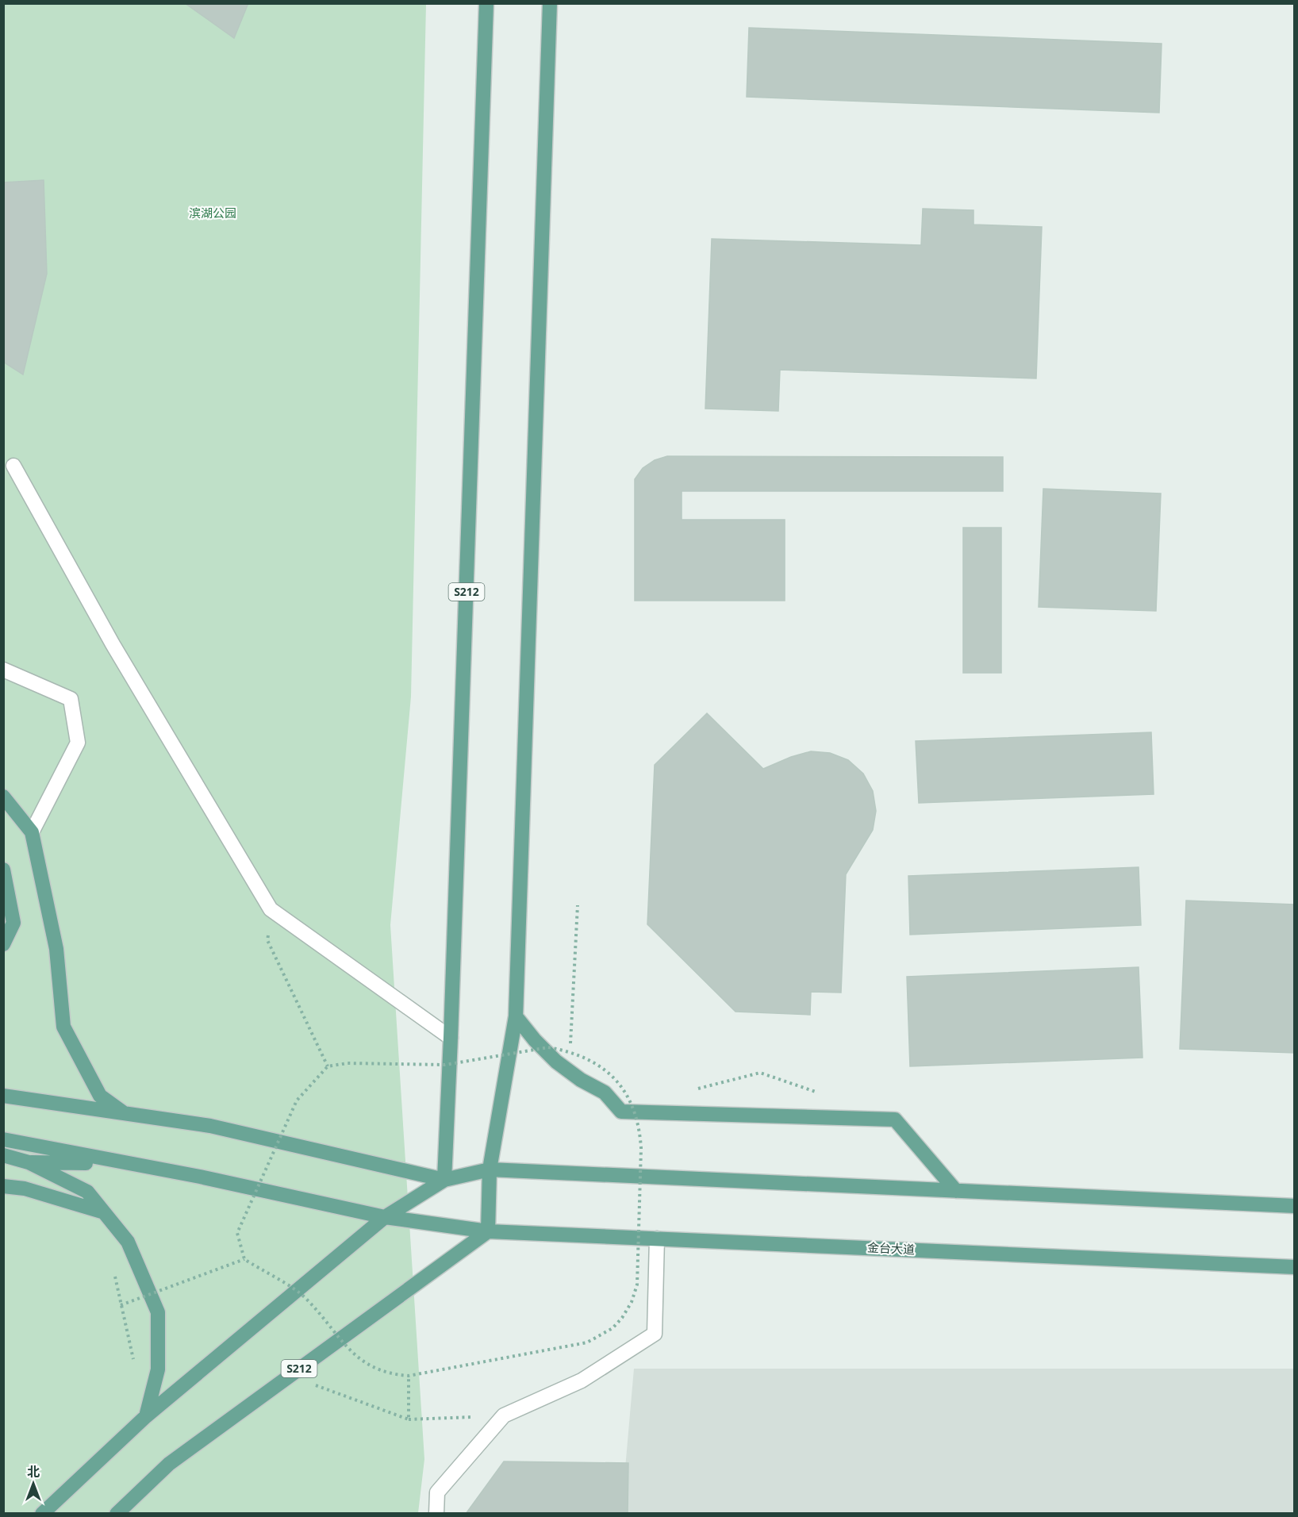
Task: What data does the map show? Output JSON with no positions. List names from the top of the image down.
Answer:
{
  "streets": {
    "main road": ["S212", "金台大道"]
  },
  "crossings": [
    ["S212", "金台大道"]
  ],
  "parks": ["滨湖公园"],
  "north": "top"
}
